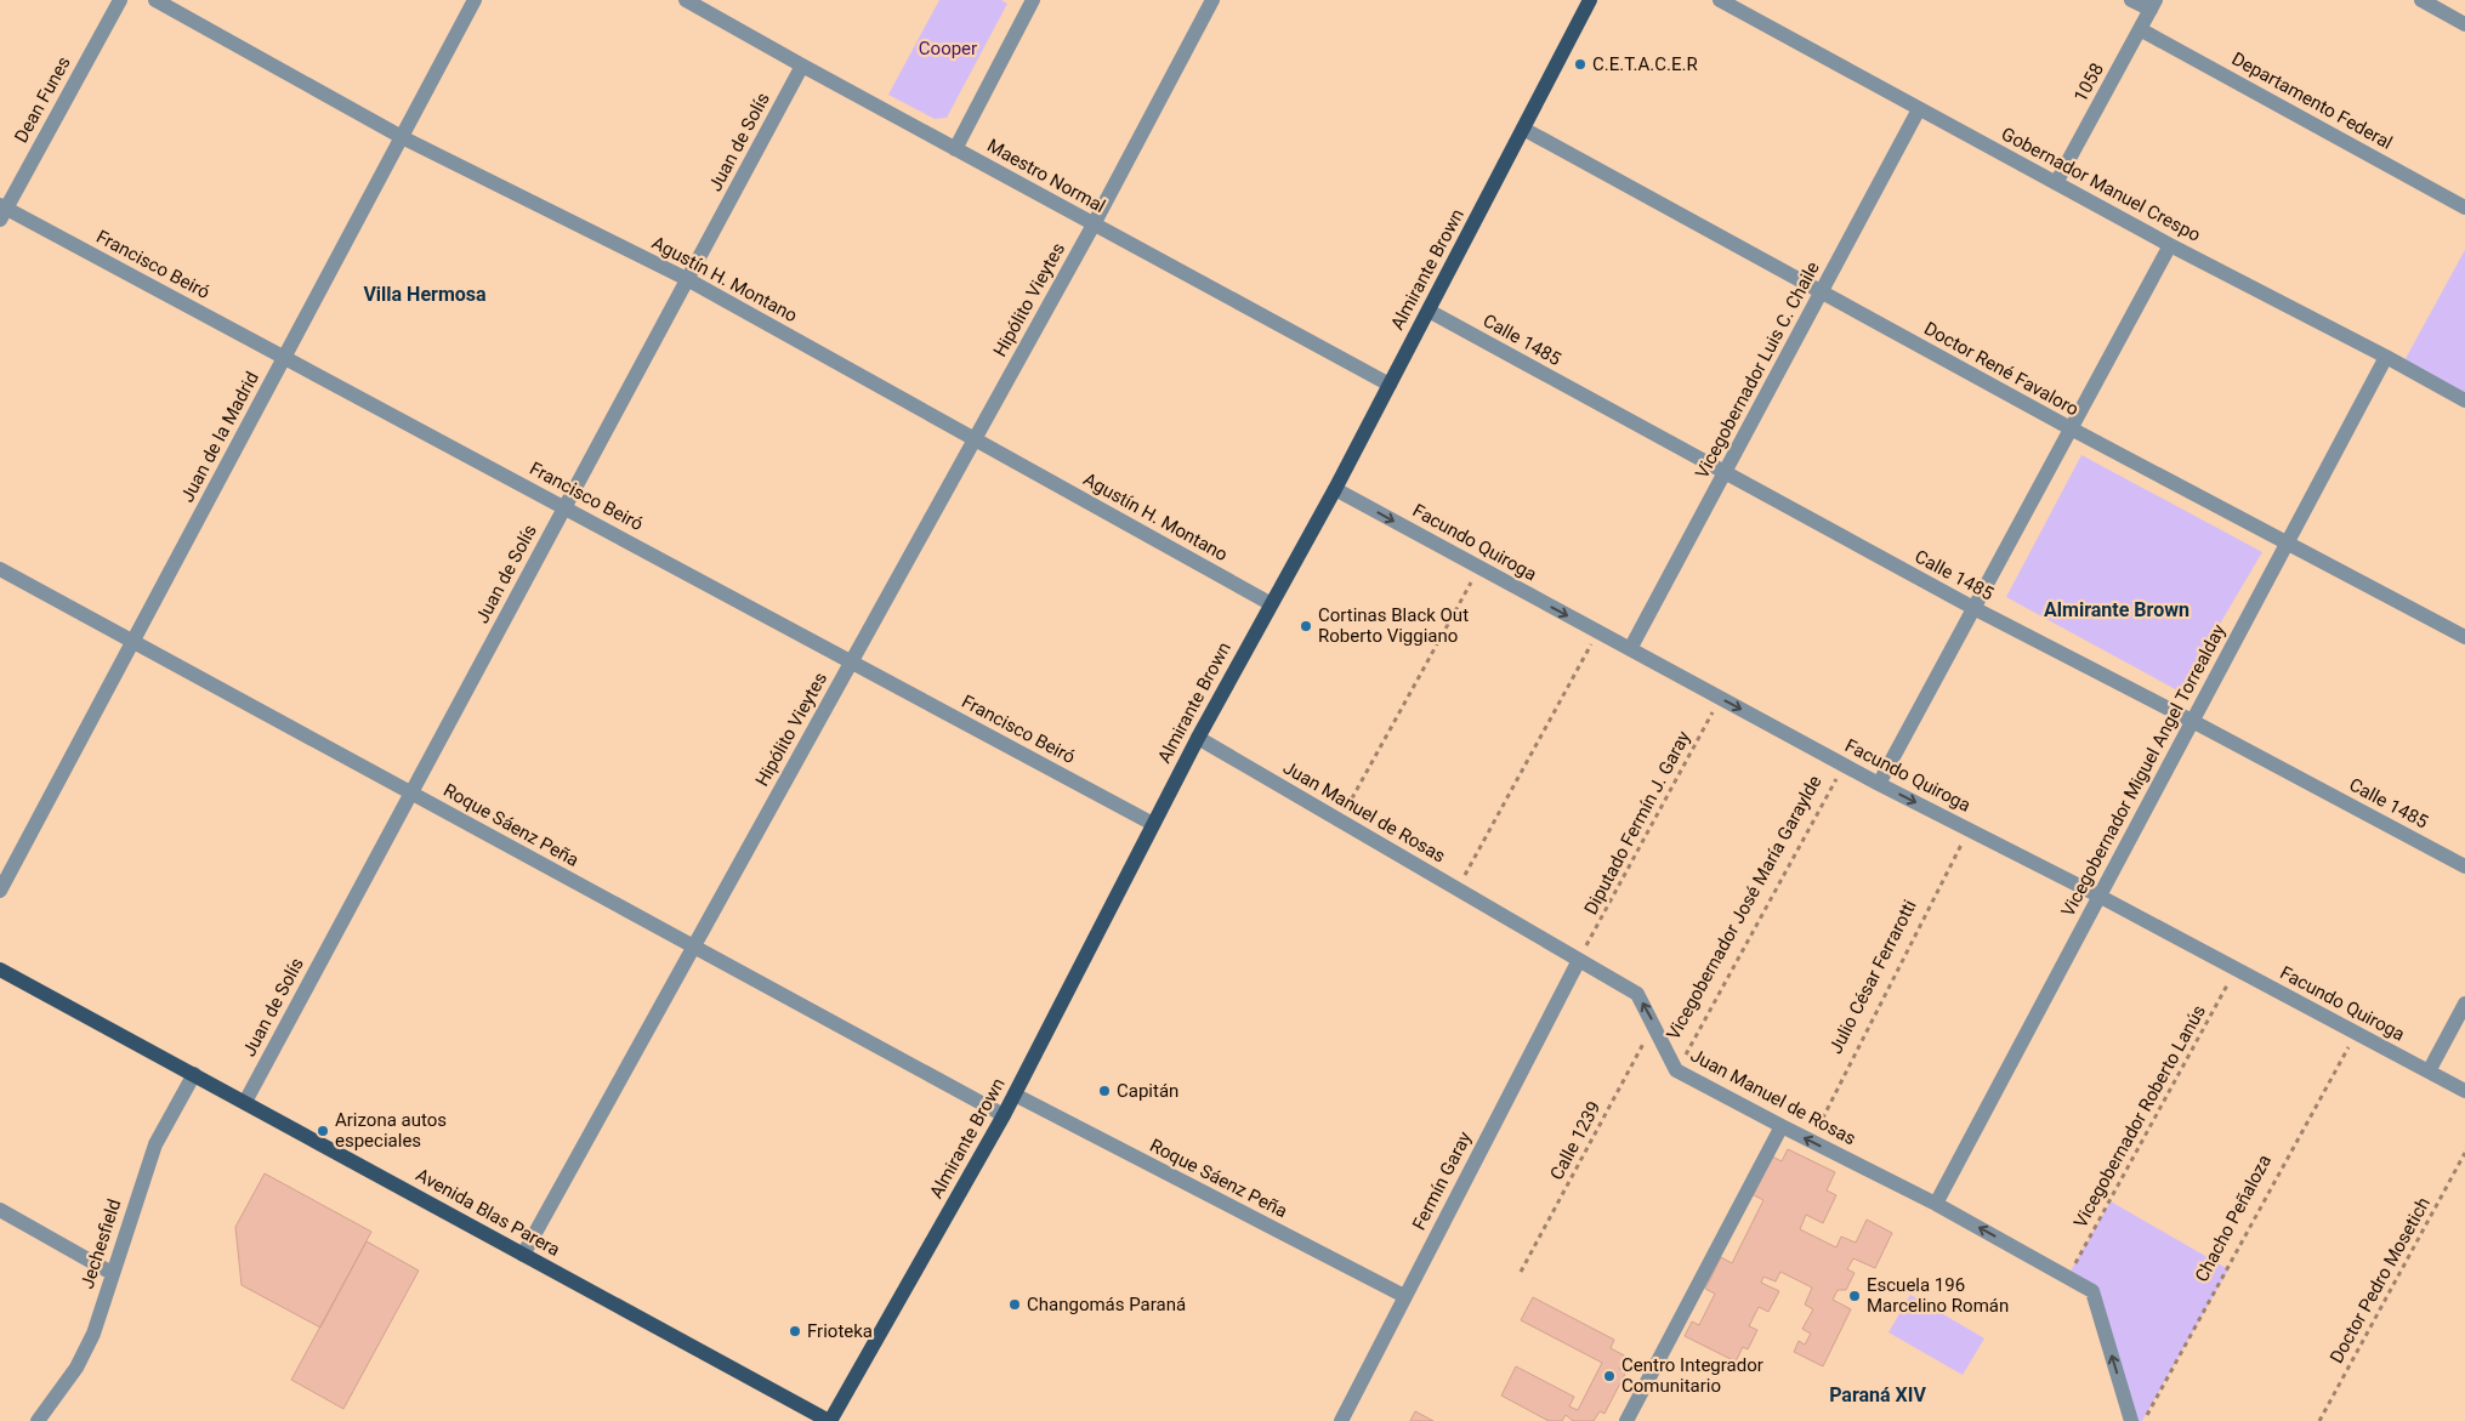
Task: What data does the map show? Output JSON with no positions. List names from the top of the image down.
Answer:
{
  "streets": {
    "main road": ["Almirante Brown", "Avenida Blas Parera"],
    "street": [
      "1058",
      "Dean Funes",
      "Departamento Federal",
      "Juan de Solís",
      "Maestro Normal",
      "Gobernador Manuel Crespo",
      "Francisco Beiró",
      "Agustín H. Montano",
      "Hipólito Vieytes",
      "Calle 1485",
      "Doctor René Favaloro",
      "Vicegobernador Luis C. Chaile",
      "Juan de la Madrid",
      "Facundo Quiroga",
      "Vicegobernador Miguel Angel Torrealday",
      "Juan Manuel de Rosas",
      "Roque Sáenz Peña",
      "Fermín Garay",
      "Jechesfield"
    ],
    "path": [
      "Diputado Fermín J. Garay",
      "Vicegobernador José María Garaylde",
      "Julio César Ferrarotti",
      "Vicegobernador Roberto Lanús",
      "Calle 1239",
      "Chacho Peñaloza",
      "Doctor Pedro Mosetich"
    ]
  },
  "crossings": [
    ["1058", "Departamento Federal"],
    ["1058", "Gobernador Manuel Crespo"],
    ["Dean Funes", "Francisco Beiró"],
    ["Juan de Solís", "Maestro Normal"],
    ["Juan de Solís", "Francisco Beiró"],
    ["Juan de Solís", "Agustín H. Montano"],
    ["Juan de Solís", "Roque Sáenz Peña"],
    ["Juan de Solís", "Avenida Blas Parera"],
    ["Maestro Normal", "Almirante Brown"],
    ["Maestro Normal", "Hipólito Vieytes"],
    ["Gobernador Manuel Crespo", "Vicegobernador Luis C. Chaile"],
    ["Gobernador Manuel Crespo", "Vicegobernador Miguel Angel Torrealday"],
    ["Francisco Beiró", "Almirante Brown"],
    ["Francisco Beiró", "Hipólito Vieytes"],
    ["Francisco Beiró", "Juan de la Madrid"],
    ["Almirante Brown", "Agustín H. Montano"],
    ["Almirante Brown", "Calle 1485"],
    ["Almirante Brown", "Doctor René Favaloro"],
    ["Almirante Brown", "Facundo Quiroga"],
    ["Almirante Brown", "Juan Manuel de Rosas"],
    ["Almirante Brown", "Roque Sáenz Peña"],
    ["Almirante Brown", "Avenida Blas Parera"],
    ["Agustín H. Montano", "Hipólito Vieytes"],
    ["Agustín H. Montano", "Juan de la Madrid"],
    ["Hipólito Vieytes", "Roque Sáenz Peña"],
    ["Hipólito Vieytes", "Avenida Blas Parera"],
    ["Calle 1485", "Vicegobernador Luis C. Chaile"],
    ["Calle 1485", "Vicegobernador Miguel Angel Torrealday"],
    ["Doctor René Favaloro", "Vicegobernador Luis C. Chaile"],
    ["Doctor René Favaloro", "Vicegobernador Miguel Angel Torrealday"],
    ["Vicegobernador Luis C. Chaile", "Facundo Quiroga"],
    ["Juan de la Madrid", "Roque Sáenz Peña"],
    ["Facundo Quiroga", "Vicegobernador Miguel Angel Torrealday"],
    ["Facundo Quiroga", "Diputado Fermín J. Garay"],
    ["Facundo Quiroga", "Vicegobernador José María Garaylde"],
    ["Facundo Quiroga", "Julio César Ferrarotti"],
    ["Facundo Quiroga", "Vicegobernador Roberto Lanús"],
    ["Facundo Quiroga", "Chacho Peñaloza"],
    ["Vicegobernador Miguel Angel Torrealday", "Juan Manuel de Rosas"],
    ["Juan Manuel de Rosas", "Diputado Fermín J. Garay"],
    ["Juan Manuel de Rosas", "Vicegobernador José María Garaylde"],
    ["Juan Manuel de Rosas", "Julio César Ferrarotti"],
    ["Juan Manuel de Rosas", "Vicegobernador Roberto Lanús"],
    ["Juan Manuel de Rosas", "Calle 1239"],
    ["Juan Manuel de Rosas", "Fermín Garay"],
    ["Diputado Fermín J. Garay", "Fermín Garay"],
    ["Roque Sáenz Peña", "Fermín Garay"],
    ["Avenida Blas Parera", "Jechesfield"]
  ],
  "one_way": ["Facundo Quiroga", "Juan Manuel de Rosas"],
  "districts": ["Villa Hermosa", "Almirante Brown", "Paraná XIV"],
  "parks": ["Cooper"],
  "places": [
    "C.E.T.A.C.E.R",
    "Cortinas Black Out Roberto Viggiano",
    "Capitán",
    "Arizona autos especiales",
    "Escuela 196 Marcelino Román",
    "Changomás Paraná",
    "Frioteka",
    "Centro Integrador Comunitario"
  ]
}
